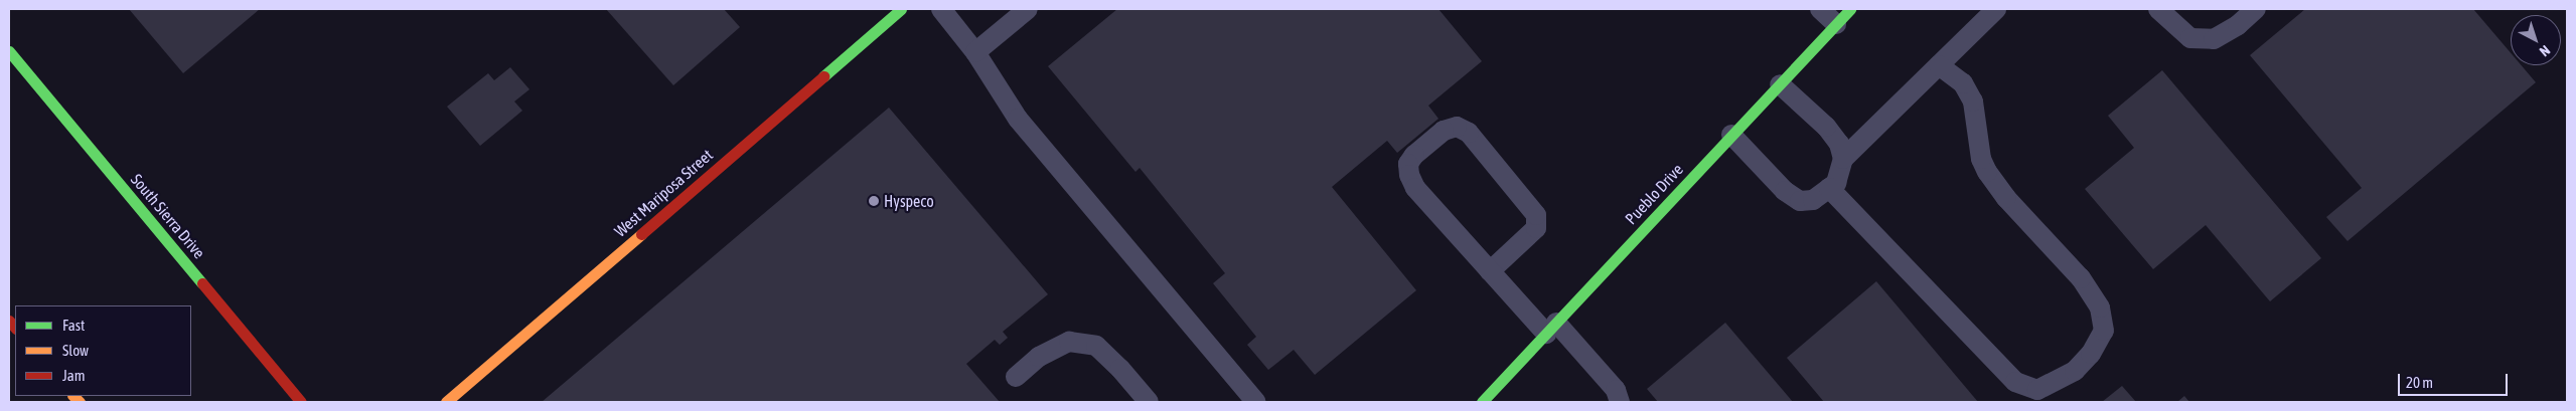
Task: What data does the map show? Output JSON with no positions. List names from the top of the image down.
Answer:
{
  "streets": {
    "street": ["West Mariposa Street", "Pueblo Drive", "South Sierra Drive"]
  },
  "places": ["Hyspeco"],
  "legend": ["Fast", "Slow", "Jam"],
  "scale_bar": "20 m",
  "north": "bottom right"
}
